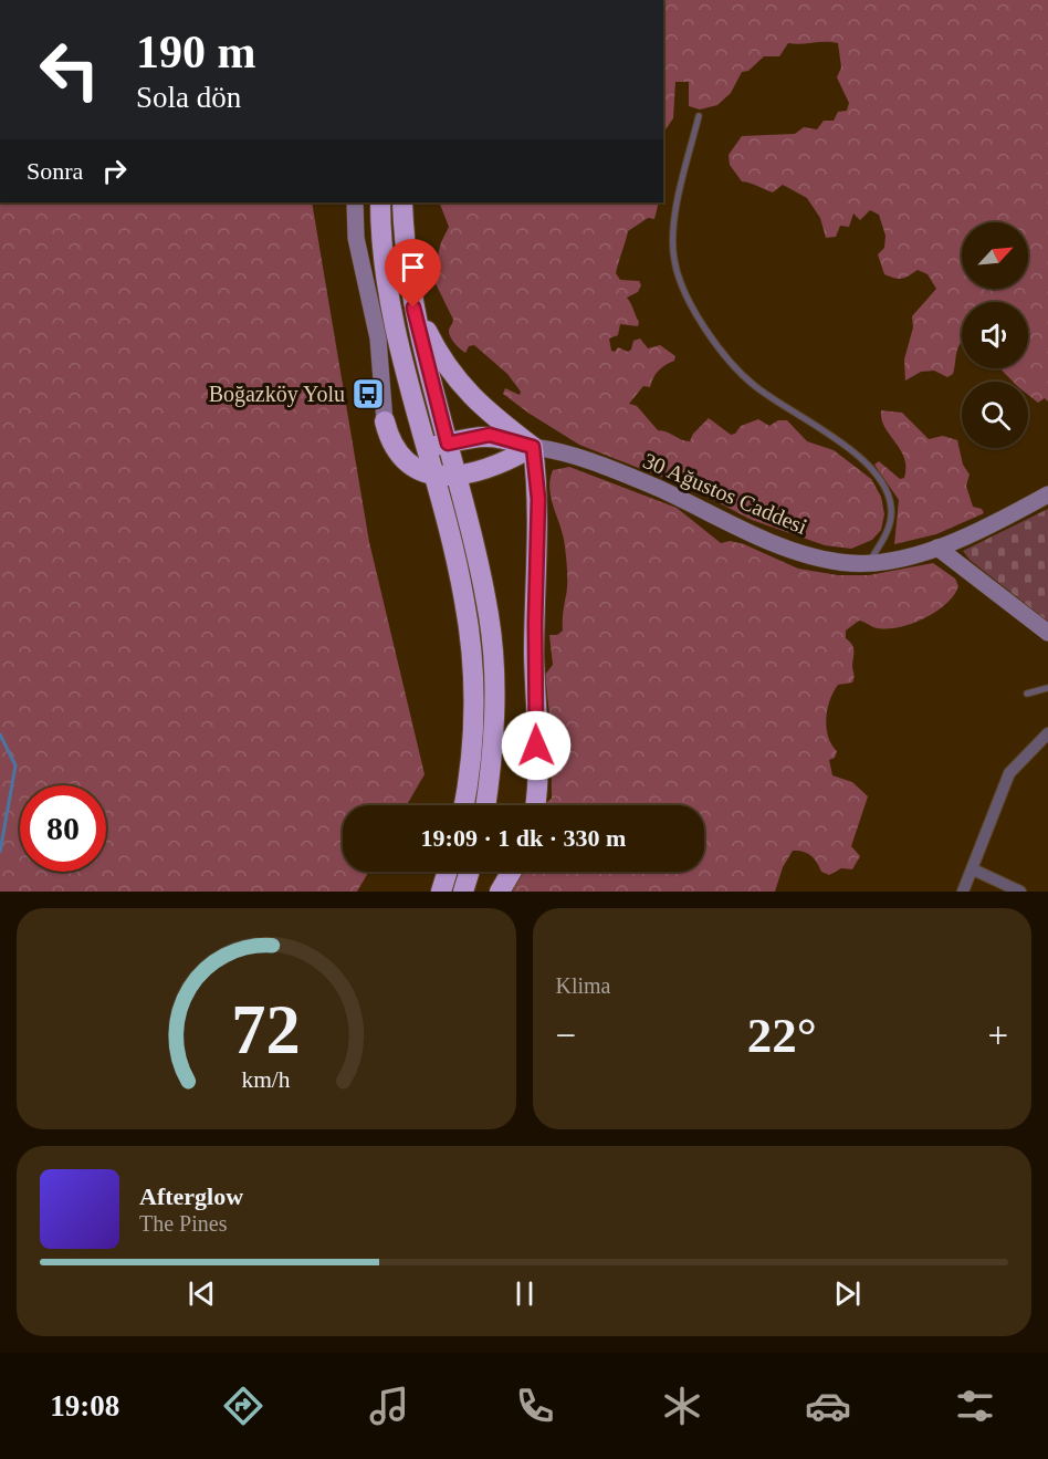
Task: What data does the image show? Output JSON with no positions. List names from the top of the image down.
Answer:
{
  "streets": {
    "main road": ["30 Ağustos Caddesi"]
  },
  "places": {
    "bus stop": ["Boğazköy Yolu"]
  },
  "north": "top right",
  "page": {
    "turn": ["190 m", "Sola dön"],
    "then": "Sonra",
    "limit": "80",
    "trip": "19:09 · 1 dk · 330 m",
    "tile": "Klima",
    "heat": ["−", "22°", "+"],
    "song": ["Afterglow", "The Pines"],
    "tabs": "19:08",
    "gauge": ["72", "km/h"]
  }
}
